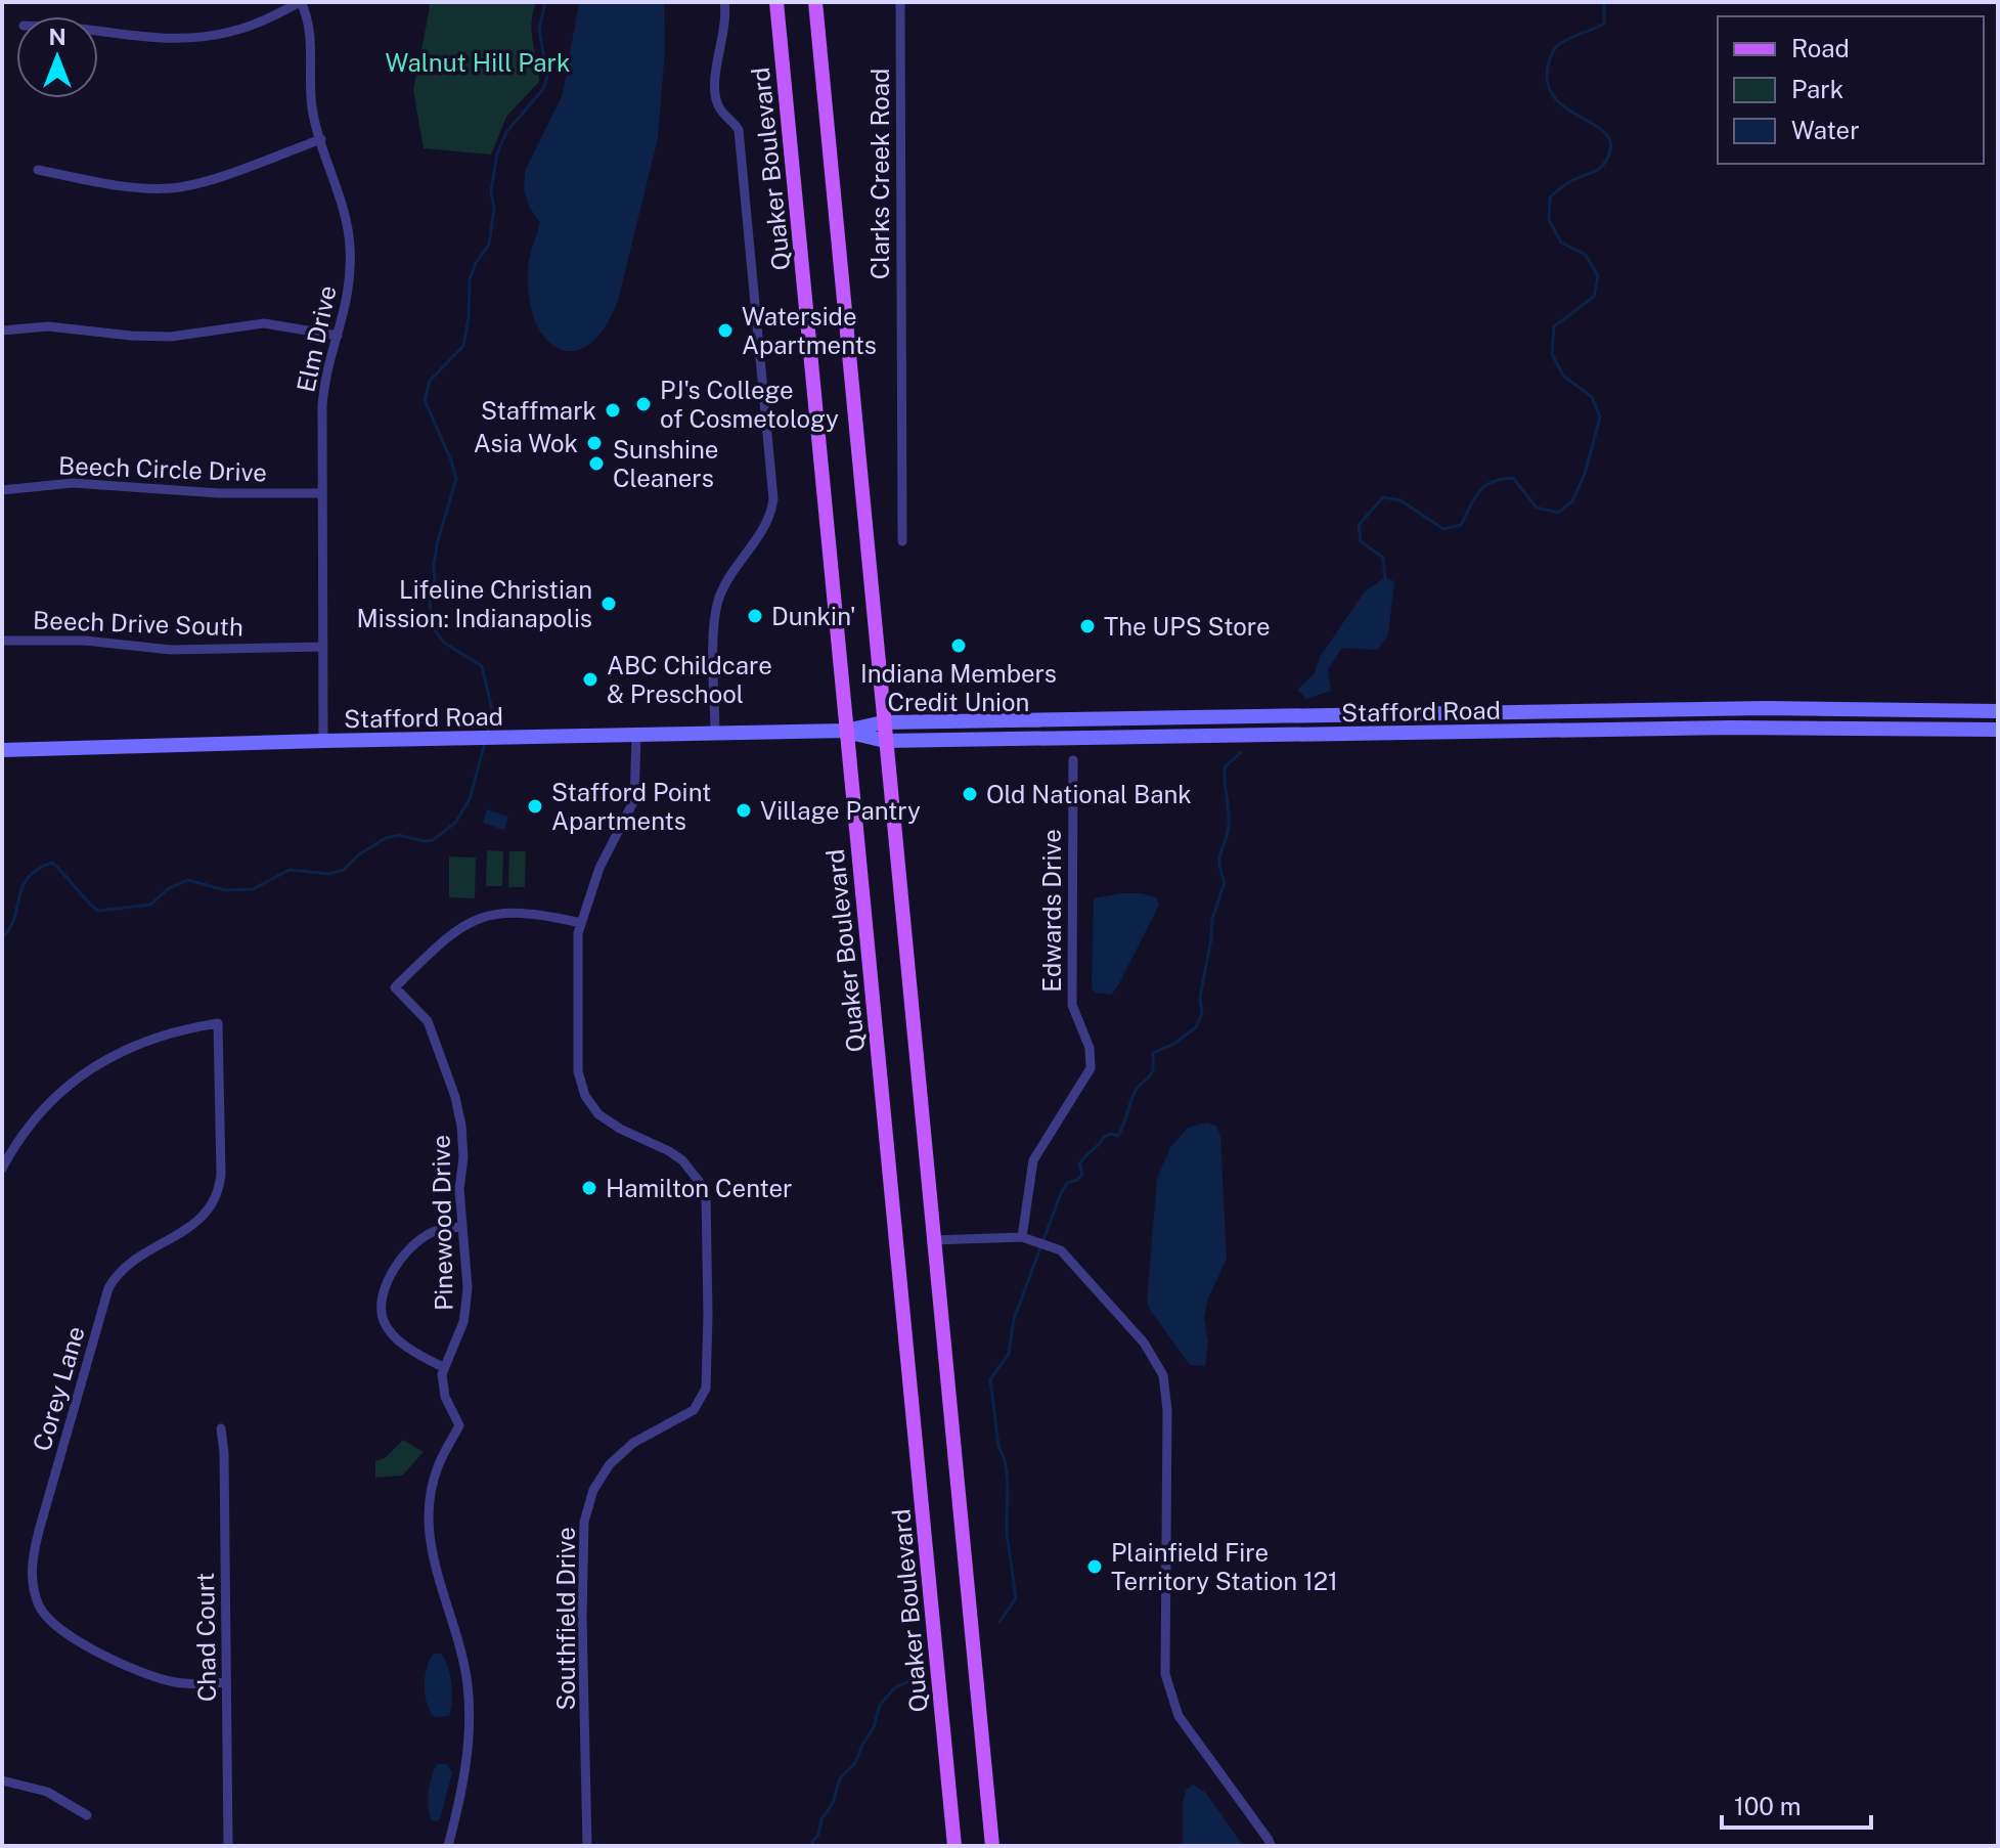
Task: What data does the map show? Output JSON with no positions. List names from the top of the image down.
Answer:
{
  "streets": {
    "main road": ["Quaker Boulevard", "Stafford Road"],
    "street": [
      "Clarks Creek Road",
      "Elm Drive",
      "Beech Circle Drive",
      "Beech Drive South",
      "Edwards Drive",
      "Pinewood Drive",
      "Corey Lane",
      "Southfield Drive",
      "Chad Court"
    ]
  },
  "crossings": [
    ["Quaker Boulevard", "Stafford Road"],
    ["Elm Drive", "Beech Circle Drive"],
    ["Elm Drive", "Beech Drive South"],
    ["Elm Drive", "Stafford Road"],
    ["Stafford Road", "Southfield Drive"],
    ["Pinewood Drive", "Southfield Drive"],
    ["Corey Lane", "Chad Court"]
  ],
  "parks": ["Walnut Hill Park"],
  "places": [
    "Waterside Apartments",
    "PJ's College of Cosmetology",
    "Staffmark",
    "Asia Wok",
    "Sunshine Cleaners",
    "Lifeline Christian Mission: Indianapolis",
    "Dunkin'",
    "The UPS Store",
    "Indiana Members Credit Union",
    "ABC Childcare & Preschool",
    "Old National Bank",
    "Stafford Point Apartments",
    "Village Pantry",
    "Hamilton Center",
    "Plainfield Fire Territory Station 121"
  ],
  "legend": ["Road", "Park", "Water"],
  "scale_bar": "100 m",
  "north": "top"
}
